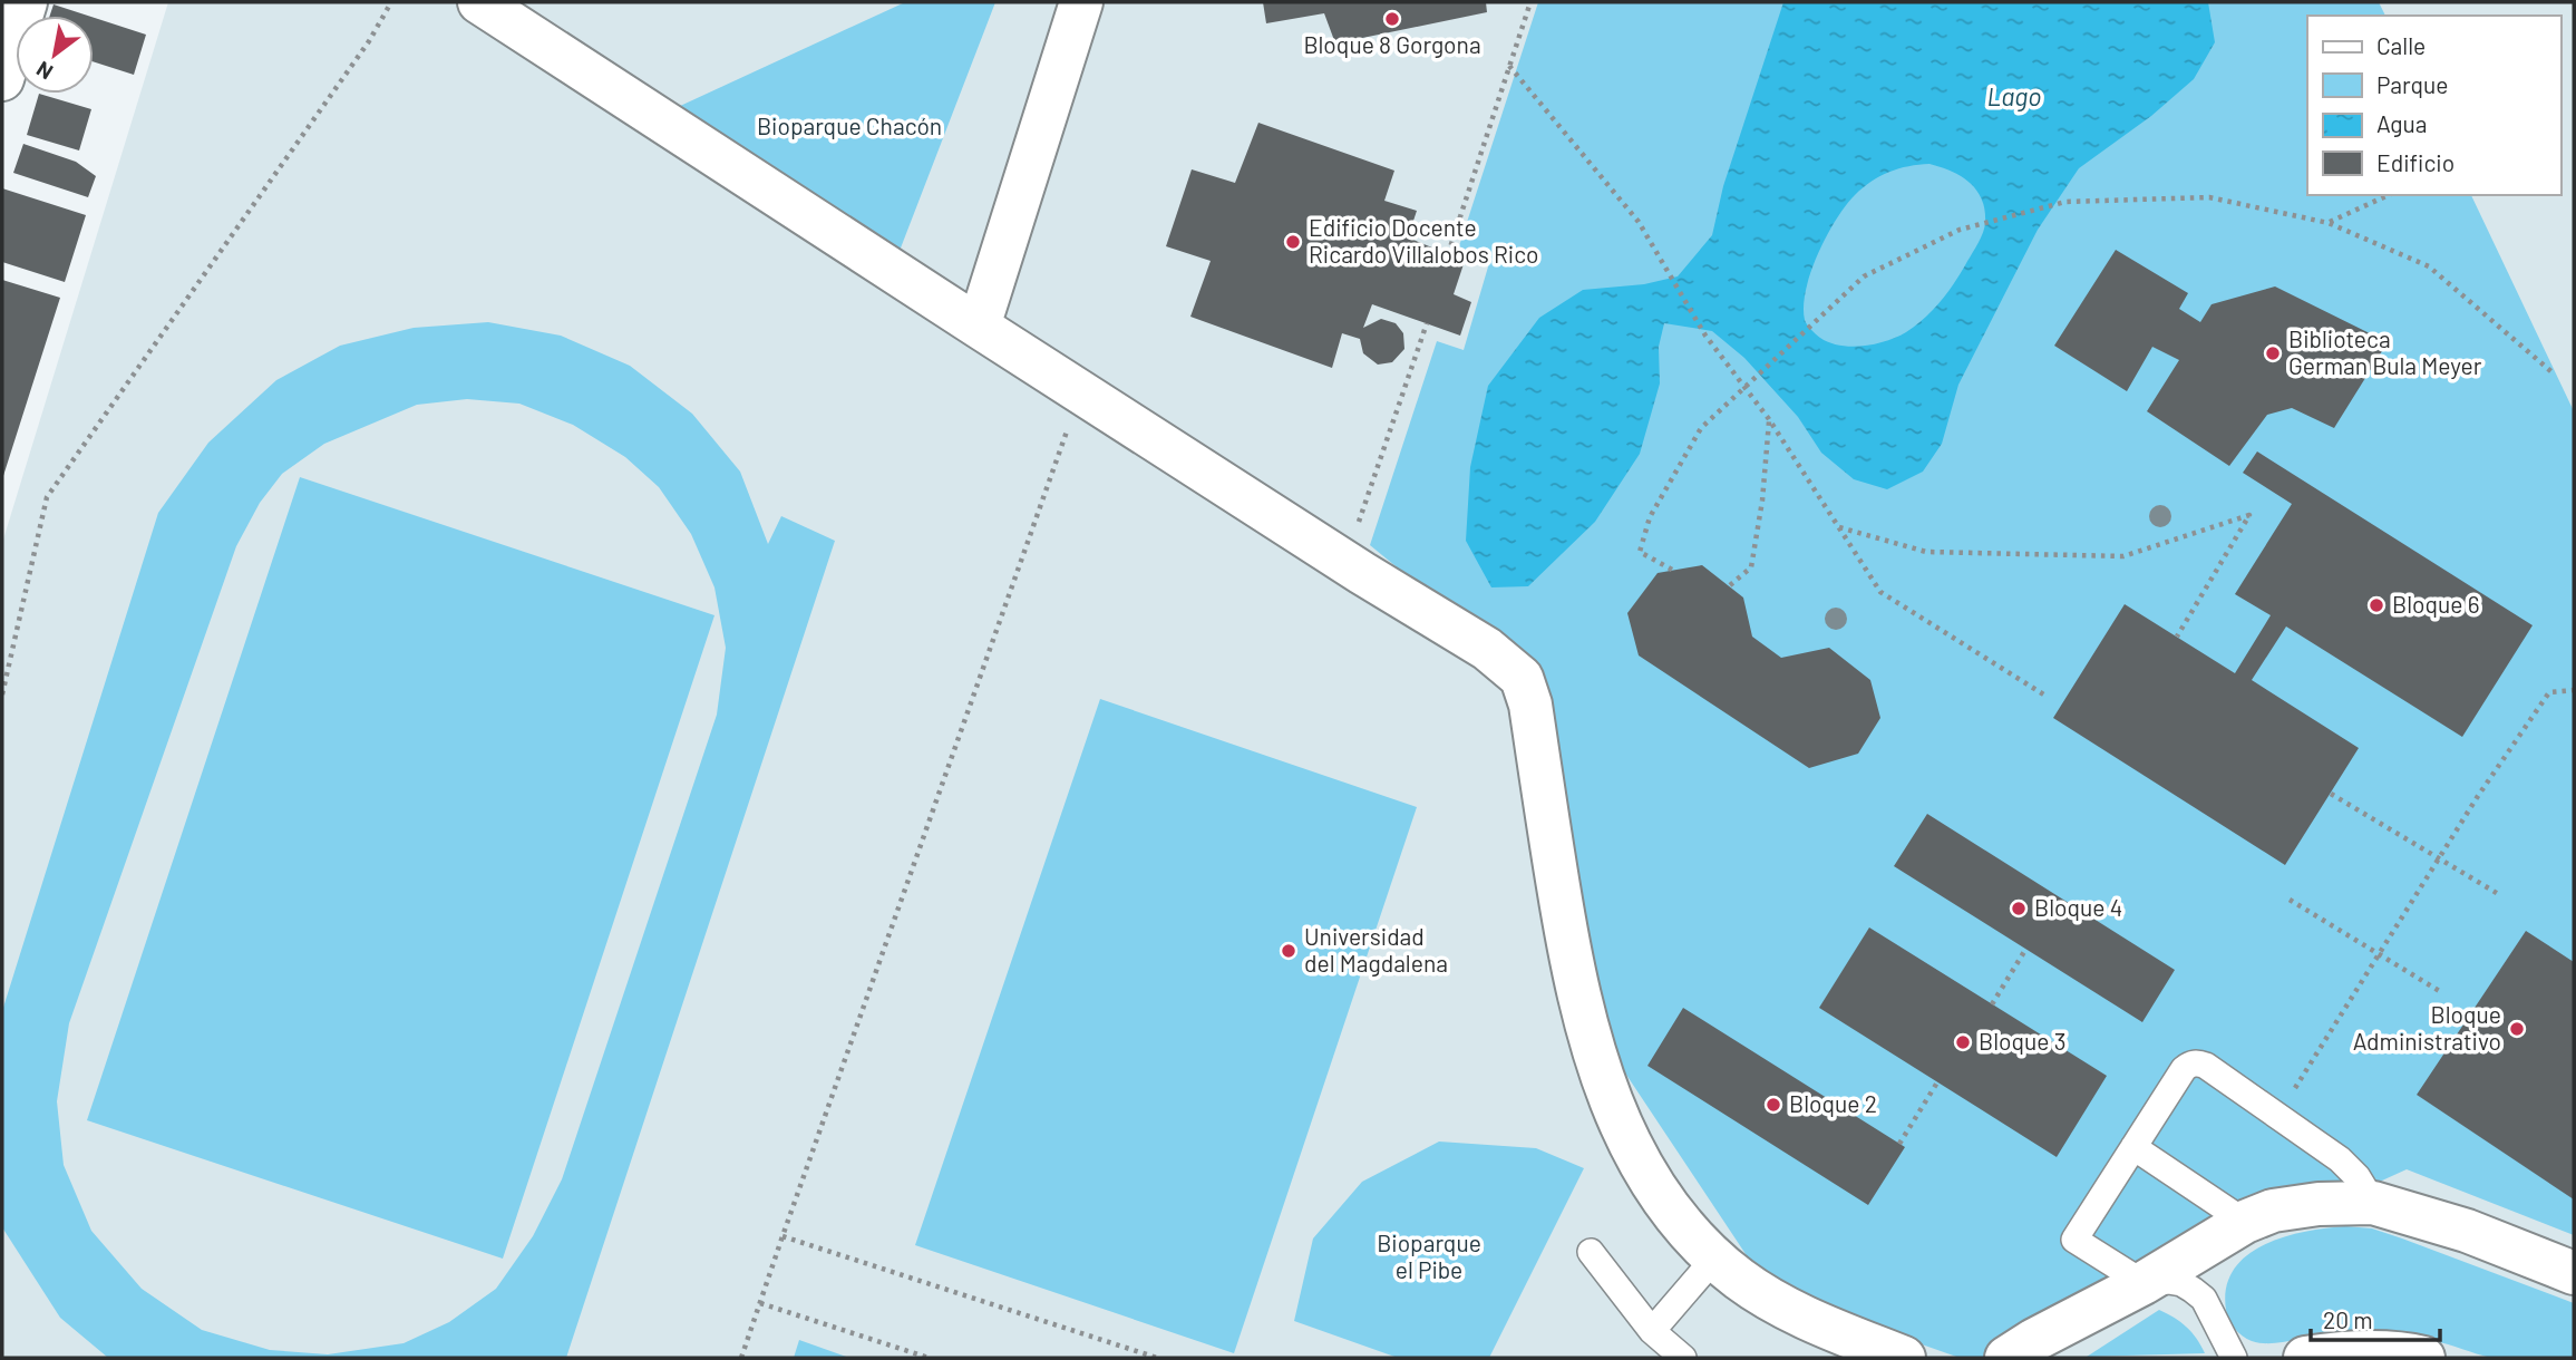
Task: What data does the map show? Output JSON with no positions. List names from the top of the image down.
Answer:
{
  "water": ["Lago"],
  "parks": ["Bioparque Chacón", "Bioparque el Pibe"],
  "places": [
    "Bloque 8 Gorgona",
    "Edificio Docente Ricardo Villalobos Rico",
    "Biblioteca German Bula Meyer",
    "Bloque 6",
    "Bloque 4",
    "Universidad del Magdalena",
    "Bloque Administrativo",
    "Bloque 3",
    "Bloque 2"
  ],
  "legend": [
    "Calle",
    "Parque",
    "Agua",
    "Edificio"
  ],
  "scale_bar": "20 m",
  "north": "bottom left"
}
